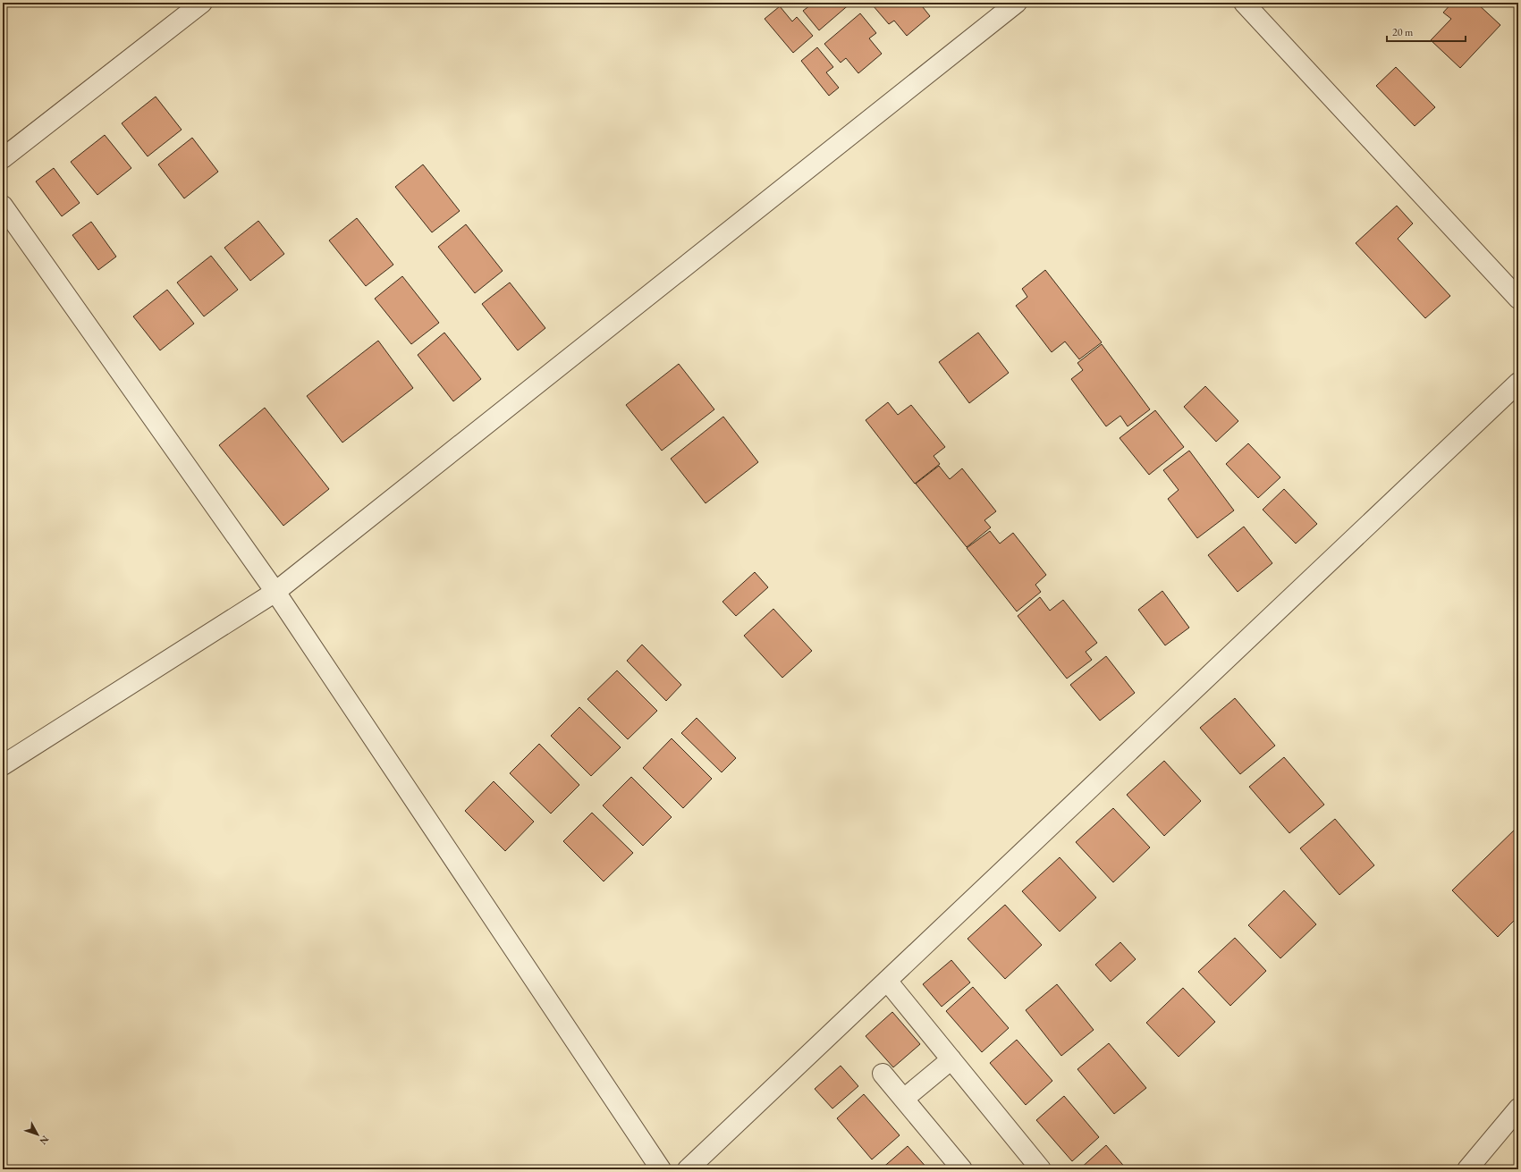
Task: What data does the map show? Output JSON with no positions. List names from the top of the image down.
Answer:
{
  "scale_bar": "20 m",
  "north": "bottom right"
}
